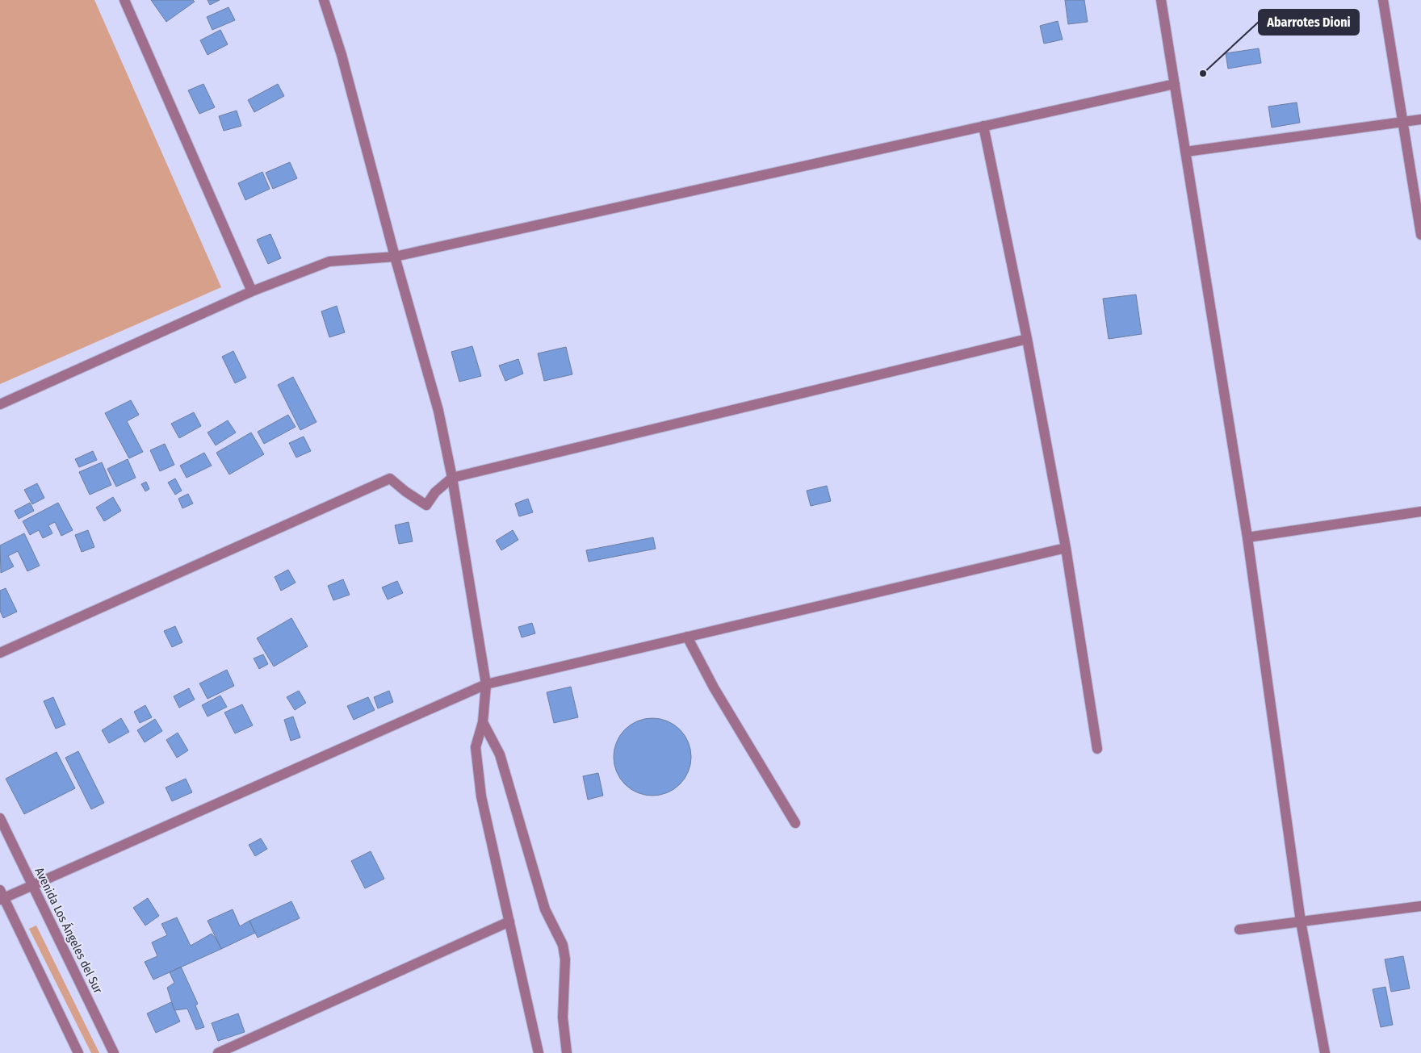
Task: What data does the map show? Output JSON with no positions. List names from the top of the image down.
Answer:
{
  "streets": {
    "street": ["Avenida Los Ángeles del Sur"]
  },
  "places": ["Abarrotes Dioni"]
}
